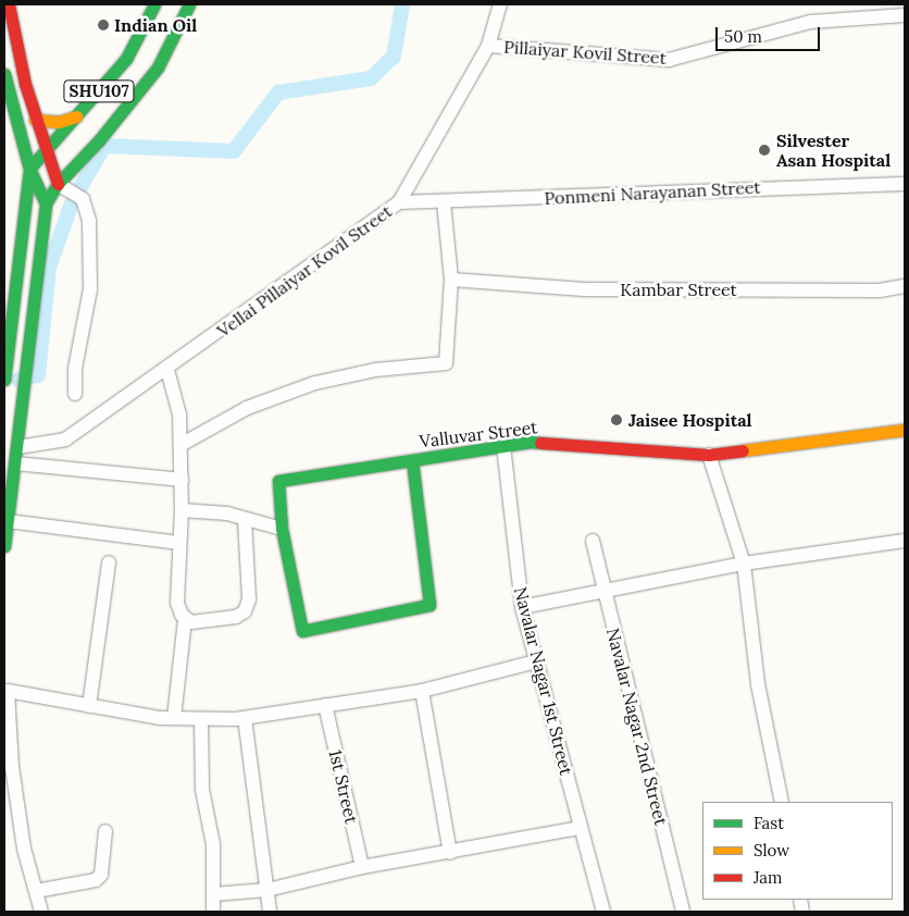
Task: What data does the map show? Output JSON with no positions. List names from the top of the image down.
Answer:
{
  "streets": {
    "main road": ["SHU107", "Valluvar Street"],
    "street": [
      "Pillaiyar Kovil Street",
      "Ponmeni Narayanan Street",
      "Vellai Pillaiyar Kovil Street",
      "Kambar Street",
      "Navalar Nagar 1st Street",
      "Navalar Nagar 2nd Street",
      "1st Street"
    ]
  },
  "crossings": [
    ["Pillaiyar Kovil Street", "Vellai Pillaiyar Kovil Street"],
    ["Ponmeni Narayanan Street", "Vellai Pillaiyar Kovil Street"],
    ["Valluvar Street", "Navalar Nagar 1st Street"]
  ],
  "places": ["Indian Oil", "Silvester Asan Hospital", "Jaisee Hospital"],
  "legend": ["Fast", "Slow", "Jam"],
  "scale_bar": "50 m"
}
